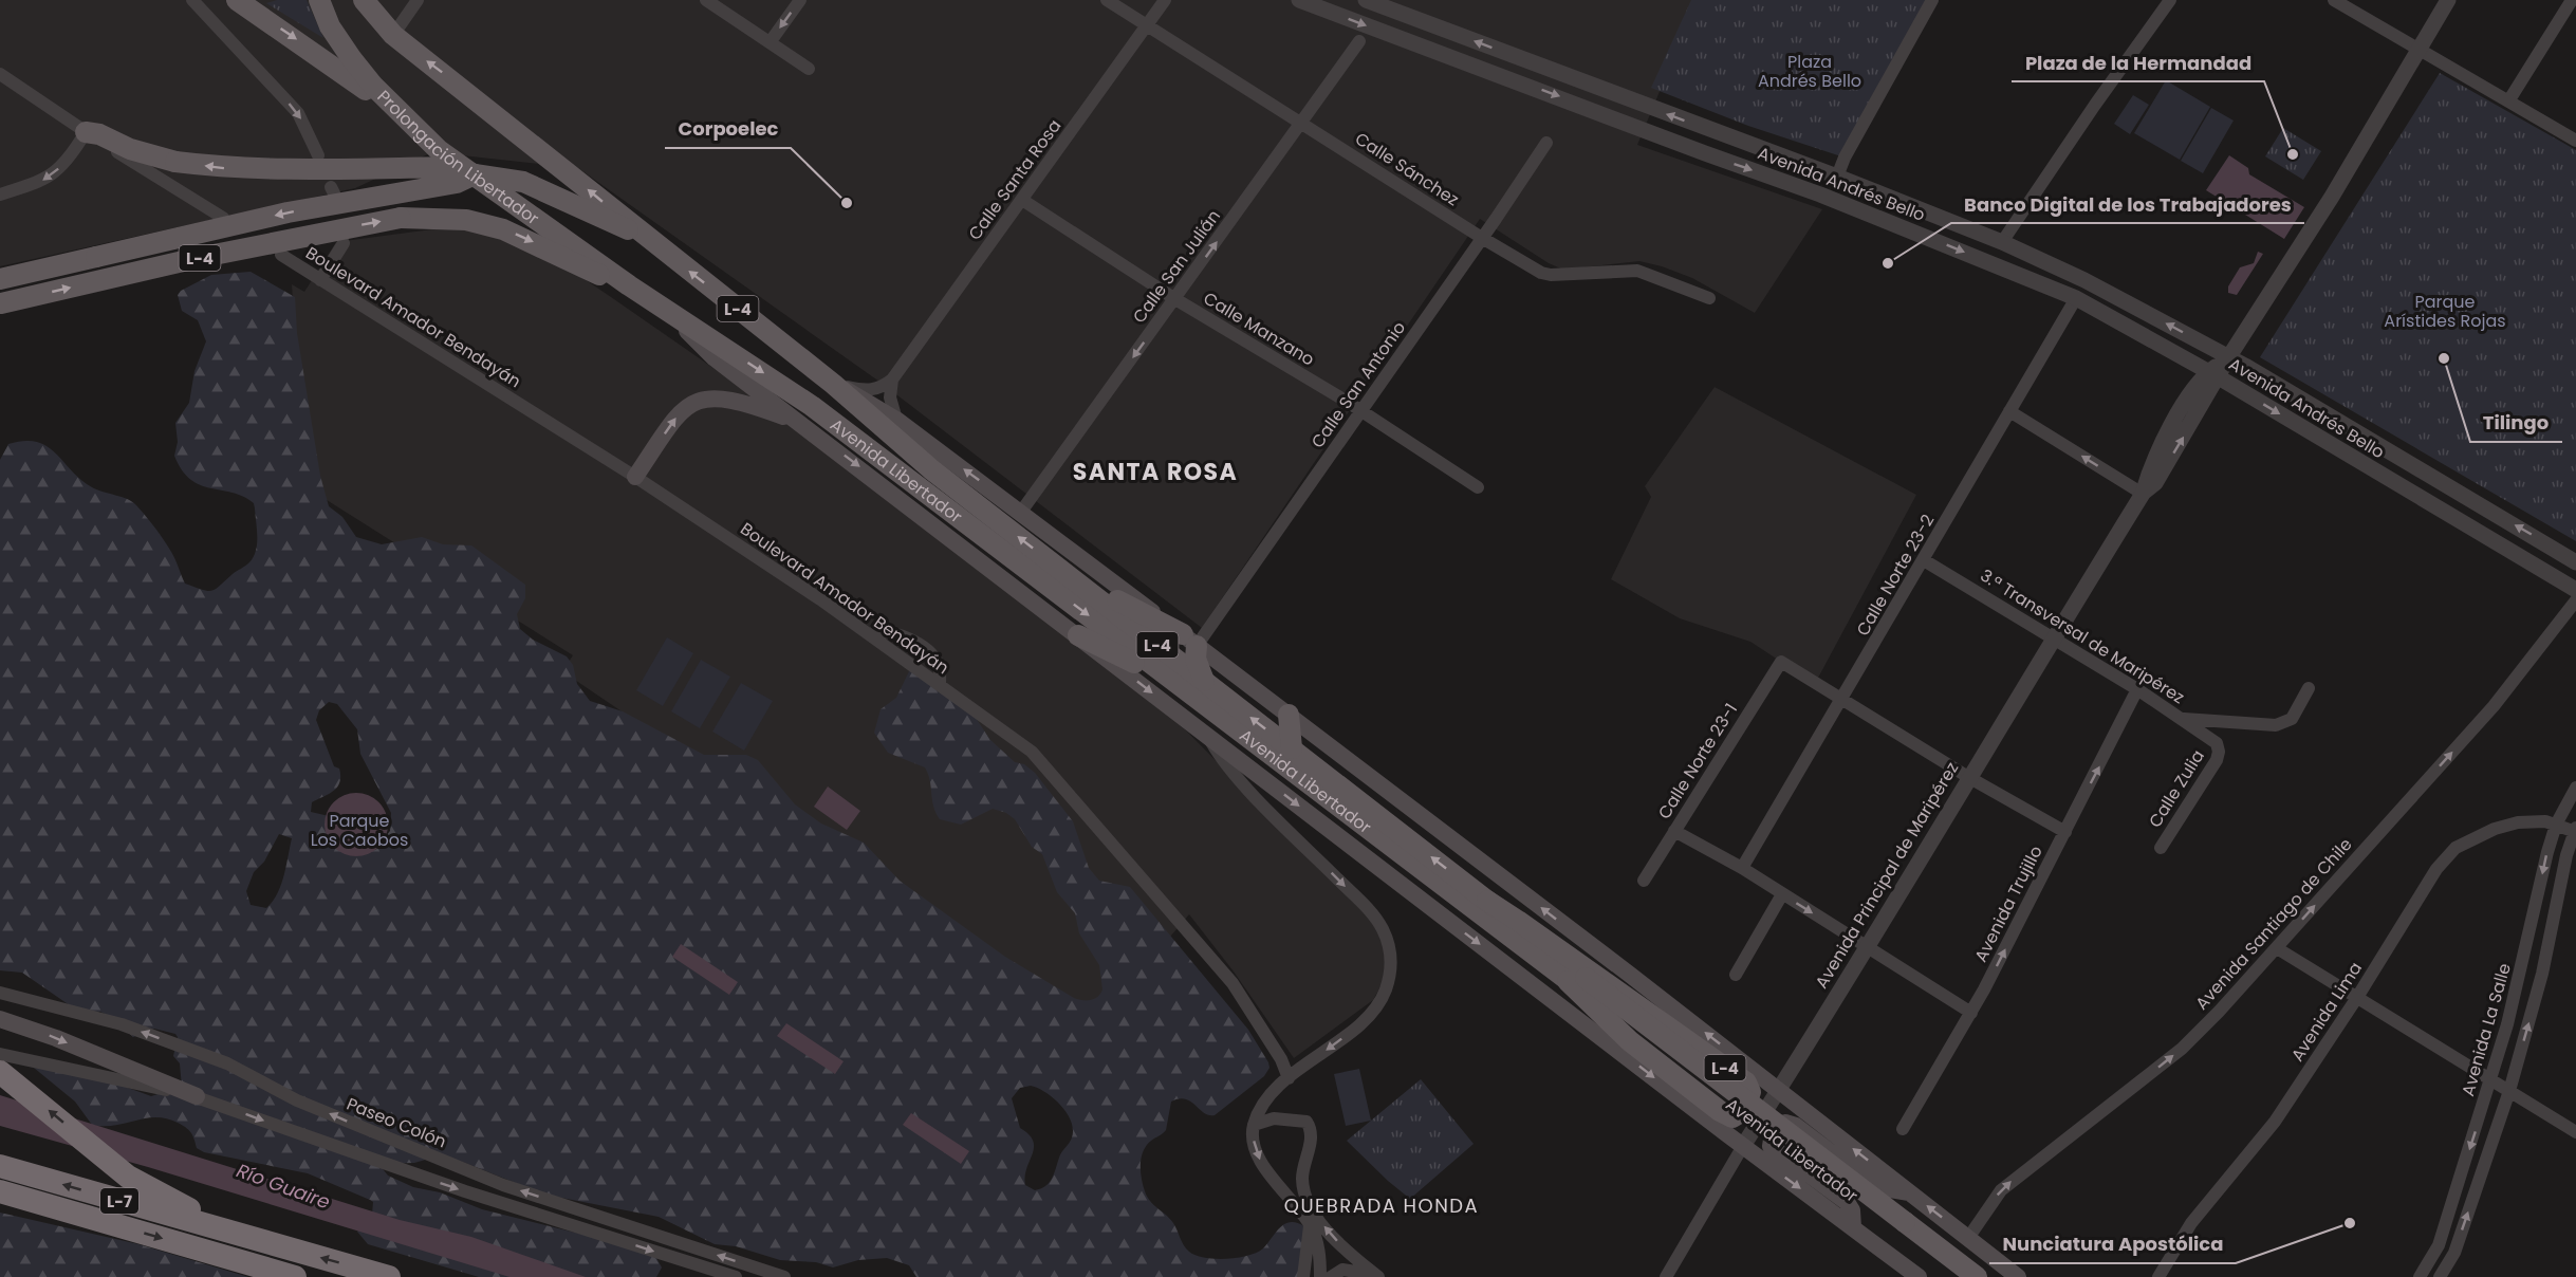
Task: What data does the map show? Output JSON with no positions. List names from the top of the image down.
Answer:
{
  "streets": {
    "highway": ["L-7"],
    "main road": ["Prolongación Libertador", "L-4", "Avenida Libertador"],
    "street": [
      "Calle Sánchez",
      "Calle Santa Rosa",
      "Avenida Andrés Bello",
      "Calle San Julián",
      "Boulevard Amador Bendayán",
      "Calle Manzano",
      "Calle San Antonio",
      "Calle Norte 23-2",
      "3.ª Transversal de Maripérez",
      "Calle Norte 23-1",
      "Calle Zulia",
      "Avenida Principal de Maripérez",
      "Avenida Trujillo",
      "Avenida Santiago de Chile",
      "Avenida Lima",
      "Avenida La Salle",
      "Paseo Colón"
    ]
  },
  "crossings": [
    ["Prolongación Libertador", "L-4"],
    ["Prolongación Libertador", "Avenida Libertador"],
    ["Calle Sánchez", "Calle Santa Rosa"],
    ["Calle Sánchez", "Calle San Julián"],
    ["Calle Sánchez", "Calle San Antonio"],
    ["Calle Santa Rosa", "Calle Manzano"],
    ["Avenida Andrés Bello", "Calle Norte 23-2"],
    ["Avenida Andrés Bello", "Avenida Principal de Maripérez"],
    ["L-4", "Calle San Antonio"],
    ["L-4", "Avenida Libertador"],
    ["Calle San Julián", "Calle Manzano"],
    ["Calle San Julián", "Avenida Libertador"],
    ["Calle Manzano", "Calle San Antonio"],
    ["Calle San Antonio", "Avenida Libertador"],
    ["Avenida Libertador", "Avenida Principal de Maripérez"],
    ["Avenida Libertador", "Avenida Santiago de Chile"],
    ["Calle Norte 23-2", "3.ª Transversal de Maripérez"],
    ["Calle Norte 23-2", "Calle Norte 23-1"],
    ["3.ª Transversal de Maripérez", "Calle Zulia"],
    ["3.ª Transversal de Maripérez", "Avenida Principal de Maripérez"],
    ["3.ª Transversal de Maripérez", "Avenida Trujillo"],
    ["Avenida Lima", "Avenida La Salle"]
  ],
  "one_way": ["Avenida Trujillo", "Avenida Santiago de Chile"],
  "districts": ["SANTA ROSA", "QUEBRADA HONDA"],
  "water": ["Río Guaire"],
  "parks": ["Plaza Andrés Bello", "Parque Arístides Rojas", "Parque Los Caobos"],
  "places": [
    "Plaza de la Hermandad",
    "Corpoelec",
    "Banco Digital de los Trabajadores",
    "Tilingo",
    "Nunciatura Apostólica"
  ]
}
